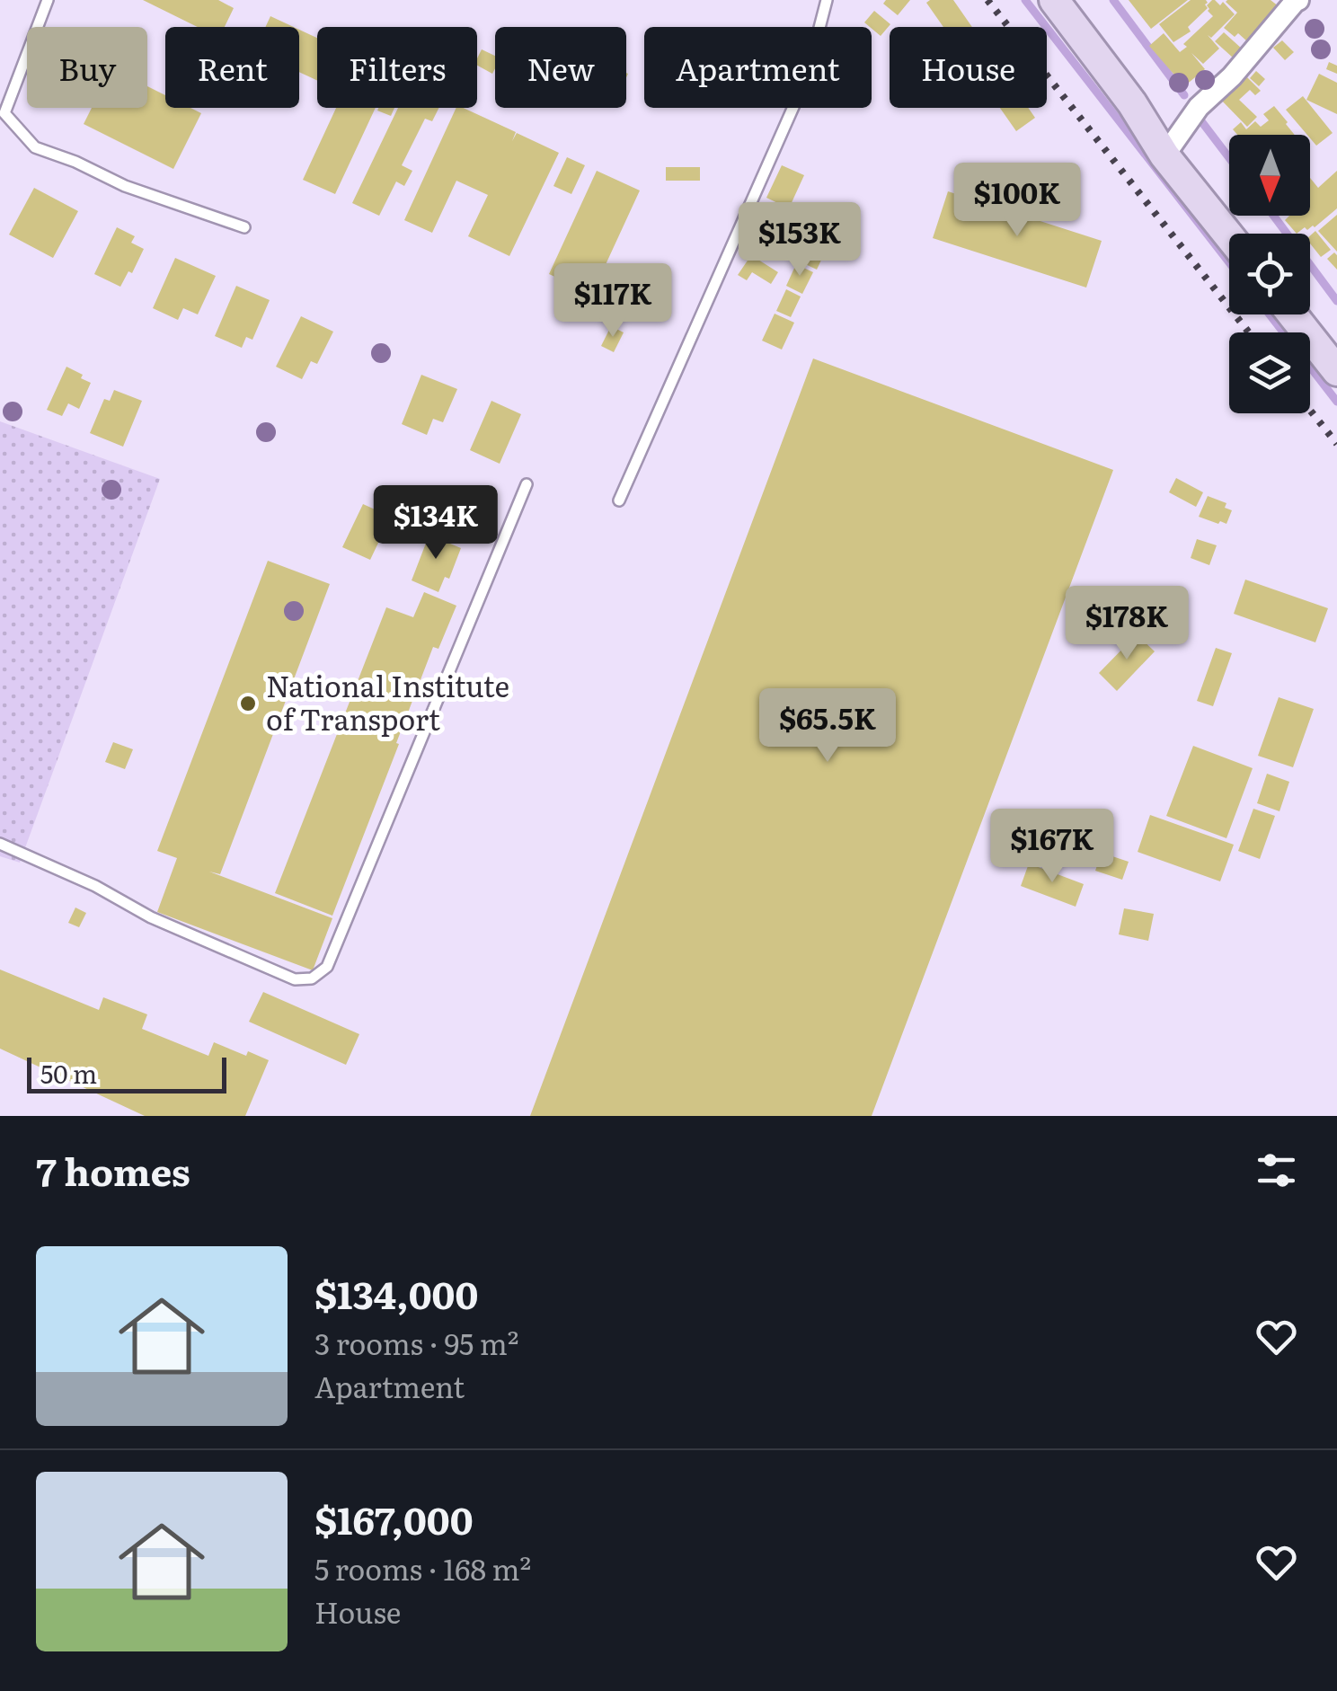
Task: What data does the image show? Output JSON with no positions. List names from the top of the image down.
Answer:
{
  "places": ["National Institute of Transport"],
  "scale_bar": "50 m",
  "north": "bottom",
  "page": {
    "chip": [
      "Buy",
      "Rent",
      "Filters",
      "New",
      "Apartment",
      "House"
    ],
    "price": [
      "$100K",
      "$153K",
      "$117K",
      "$134K",
      "$178K",
      "$65.5K",
      "$167K"
    ],
    "scale": "50 m",
    "heading": "7 homes",
    "list": [
      {
        "name": "$134,000",
        "note": "3 rooms · 95 m² · Apartment"
      },
      {
        "name": "$167,000",
        "note": "5 rooms · 168 m² · House"
      }
    ]
  }
}
